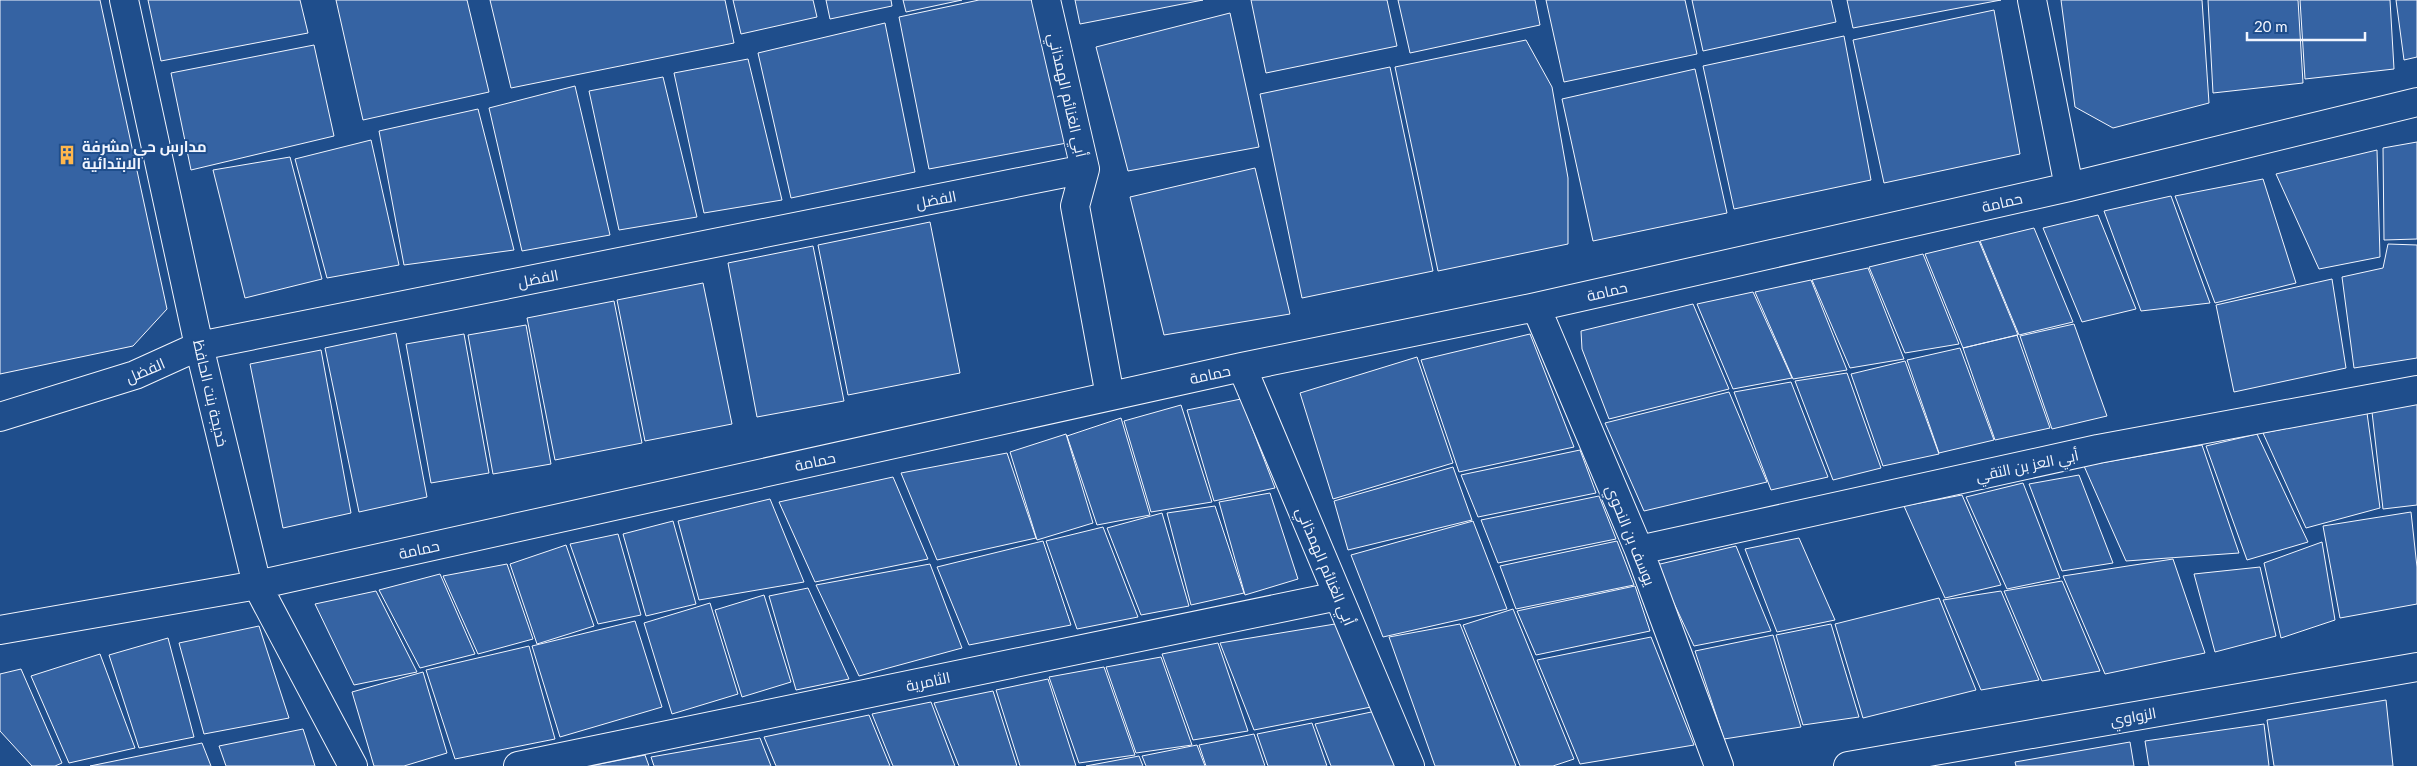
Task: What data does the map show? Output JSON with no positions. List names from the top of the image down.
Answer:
{
  "streets": {
    "street": [
      "أبي الغنائم الهمذاني",
      "الفضل",
      "حمامة",
      "خديجة بنت الحافظ",
      "أبي العز بن التقي",
      "يوسف بن النحوي",
      "الثامرية",
      "الزواوي"
    ]
  },
  "crossings": [
    ["أبي الغنائم الهمذاني", "الفضل"],
    ["أبي الغنائم الهمذاني", "حمامة"],
    ["أبي الغنائم الهمذاني", "الثامرية"],
    ["الفضل", "خديجة بنت الحافظ"],
    ["حمامة", "خديجة بنت الحافظ"],
    ["حمامة", "يوسف بن النحوي"],
    ["أبي العز بن التقي", "يوسف بن النحوي"]
  ],
  "places": {
    "building": ["مدارس حي مشرفة الابتدائية"]
  },
  "scale_bar": "20 m"
}
